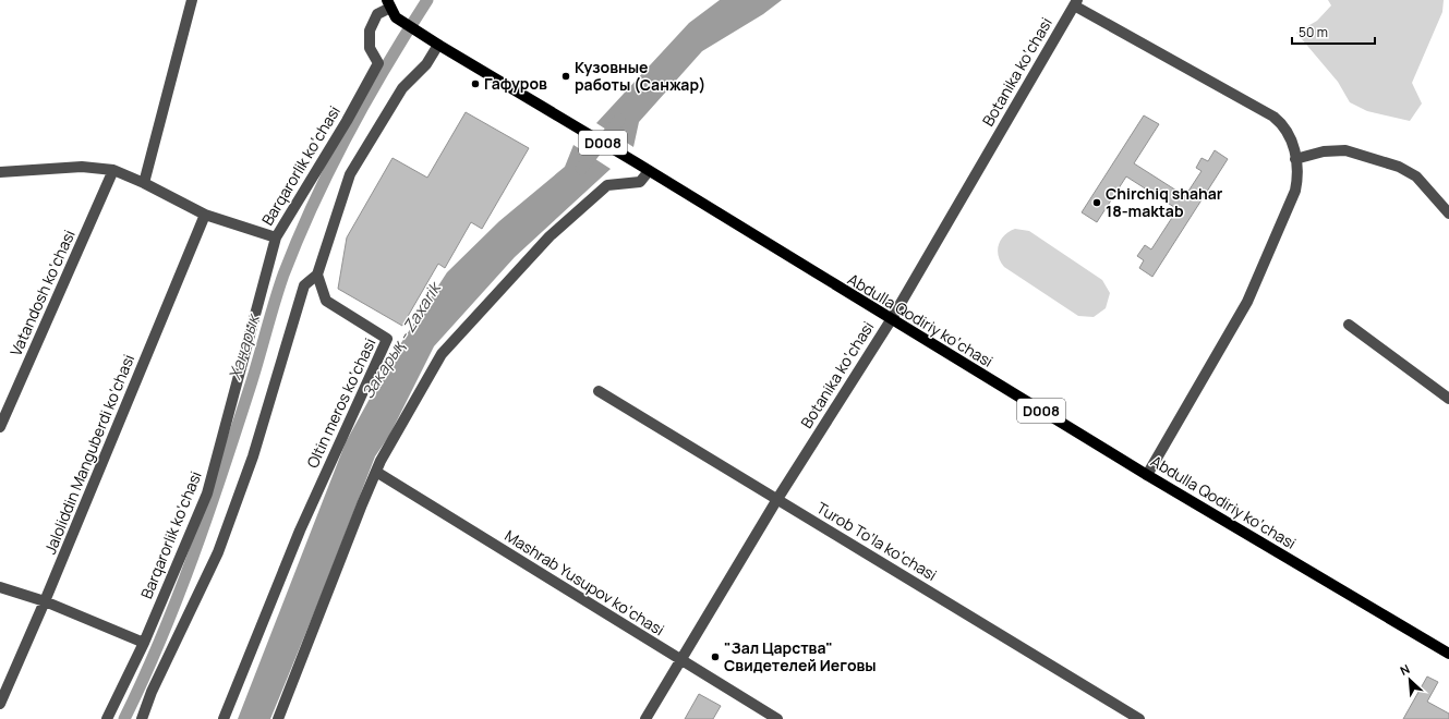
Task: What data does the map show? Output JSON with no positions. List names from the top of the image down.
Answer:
{
  "streets": {
    "main road": ["D008", "Abdulla Qodiriy ko‘chasi"],
    "street": [
      "Botanika ko‘chasi",
      "Barqarorlik ko‘chasi",
      "Vatandosh ko‘chasi",
      "Oltin meros ko‘chasi",
      "Jaloliddin Manguberdi ko‘chasi",
      "Turob To‘la ko‘chasi",
      "Mashrab Yusupov ko‘chasi"
    ]
  },
  "crossings": [
    ["Botanika ko‘chasi", "Abdulla Qodiriy ko‘chasi"],
    ["Botanika ko‘chasi", "Turob To‘la ko‘chasi"],
    ["Botanika ko‘chasi", "Mashrab Yusupov ko‘chasi"],
    ["Barqarorlik ko‘chasi", "Abdulla Qodiriy ko‘chasi"]
  ],
  "water": ["Закарық - Zaxarik", "Ханарык"],
  "places": [
    "Кузовные работы (Санжар)",
    "Гафуров",
    "Chirchiq shahar 18-maktab",
    "\"Зал Царства\" Свидетелей Иеговы"
  ],
  "scale_bar": "50 m",
  "north": "top left"
}
